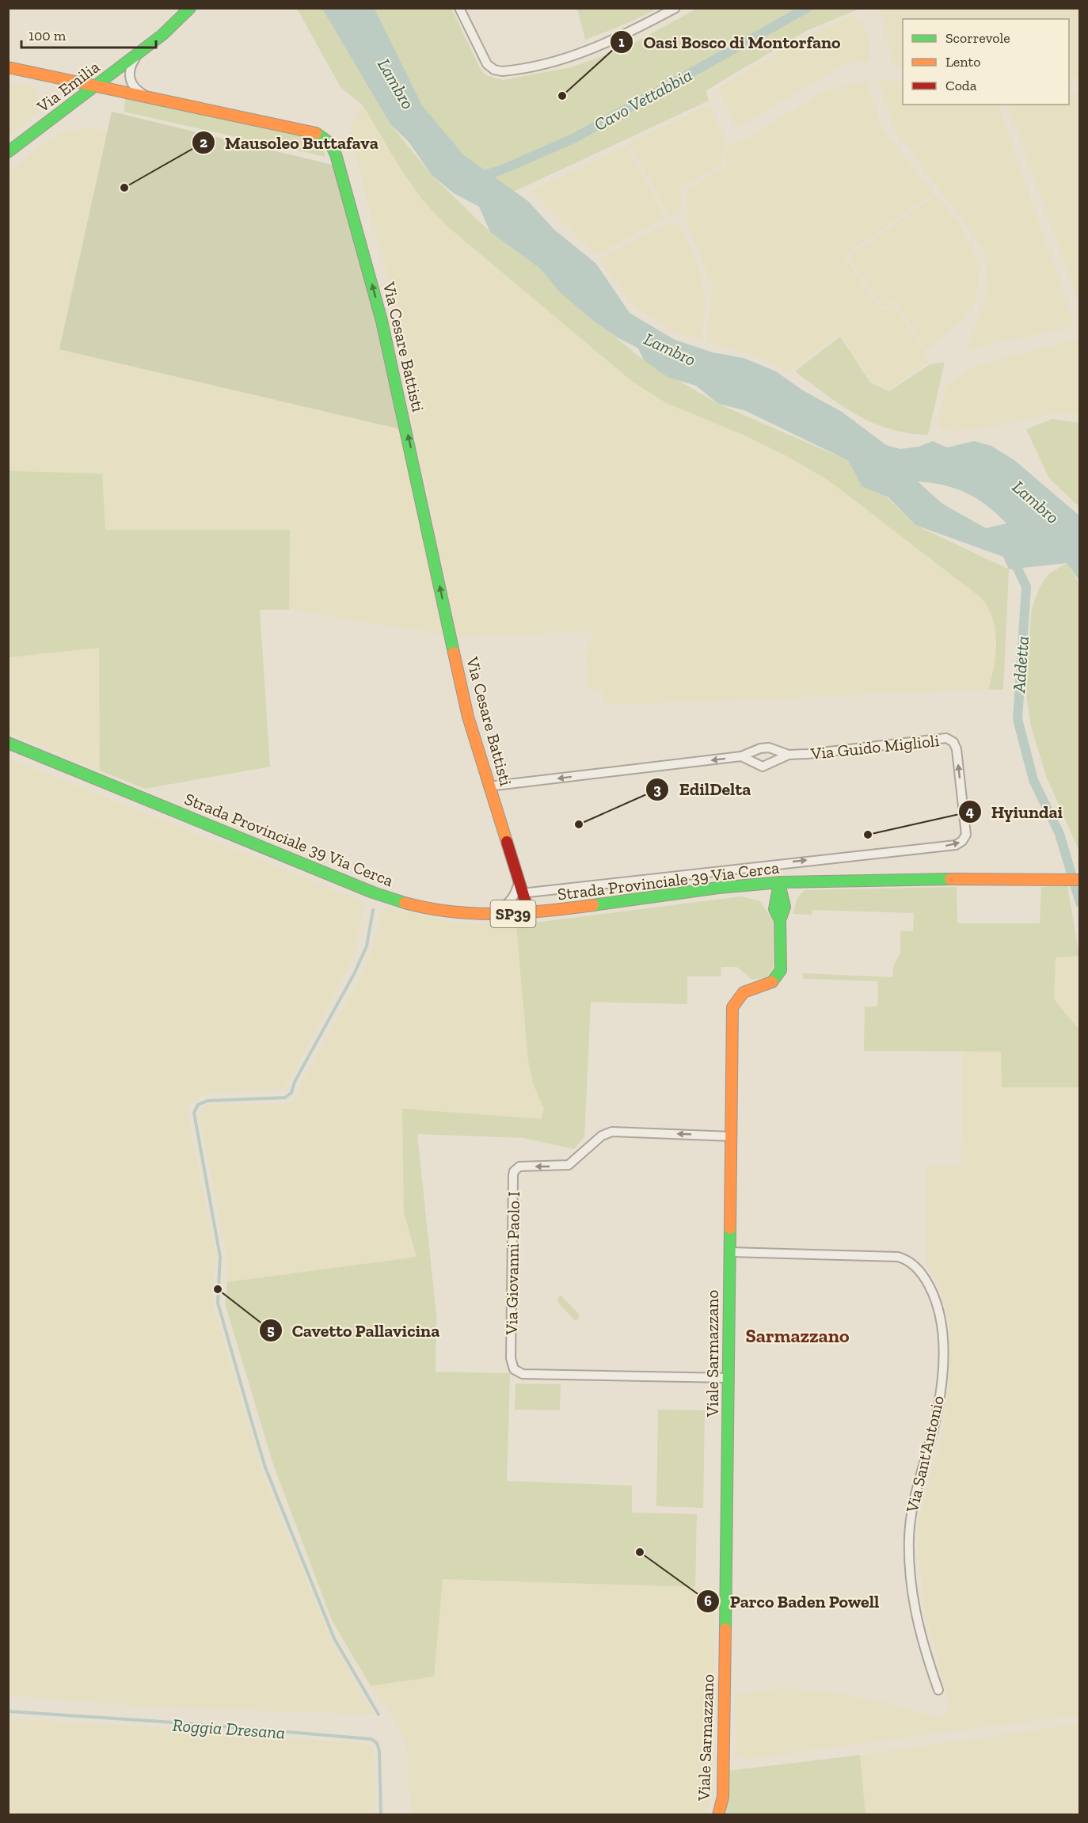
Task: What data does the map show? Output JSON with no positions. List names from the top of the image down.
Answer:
{
  "streets": {
    "street": [
      "Via Emilia",
      "Via Cesare Battisti",
      "Via Guido Miglioli",
      "Strada Provinciale 39 Via Cerca",
      "SP39",
      "Via Giovanni Paolo I",
      "Viale Sarmazzano",
      "Via Sant'Antonio"
    ]
  },
  "crossings": [
    ["Via Emilia", "Via Cesare Battisti"],
    ["Via Cesare Battisti", "Via Guido Miglioli"],
    ["Via Cesare Battisti", "Strada Provinciale 39 Via Cerca"],
    ["Strada Provinciale 39 Via Cerca", "Viale Sarmazzano"],
    ["Via Giovanni Paolo I", "Viale Sarmazzano"],
    ["Viale Sarmazzano", "Via Sant'Antonio"]
  ],
  "one_way": ["Via Cesare Battisti"],
  "districts": ["Sarmazzano"],
  "water": [
    "Lambro",
    "Cavo Vettabbia",
    "Addetta",
    "Roggia Dresana"
  ],
  "places": [
    "Oasi Bosco di Montorfano",
    "Mausoleo Buttafava",
    "EdilDelta",
    "Hyiundai",
    "Cavetto Pallavicina",
    "Parco Baden Powell"
  ],
  "legend": ["Scorrevole", "Lento", "Coda"],
  "scale_bar": "100 m"
}
